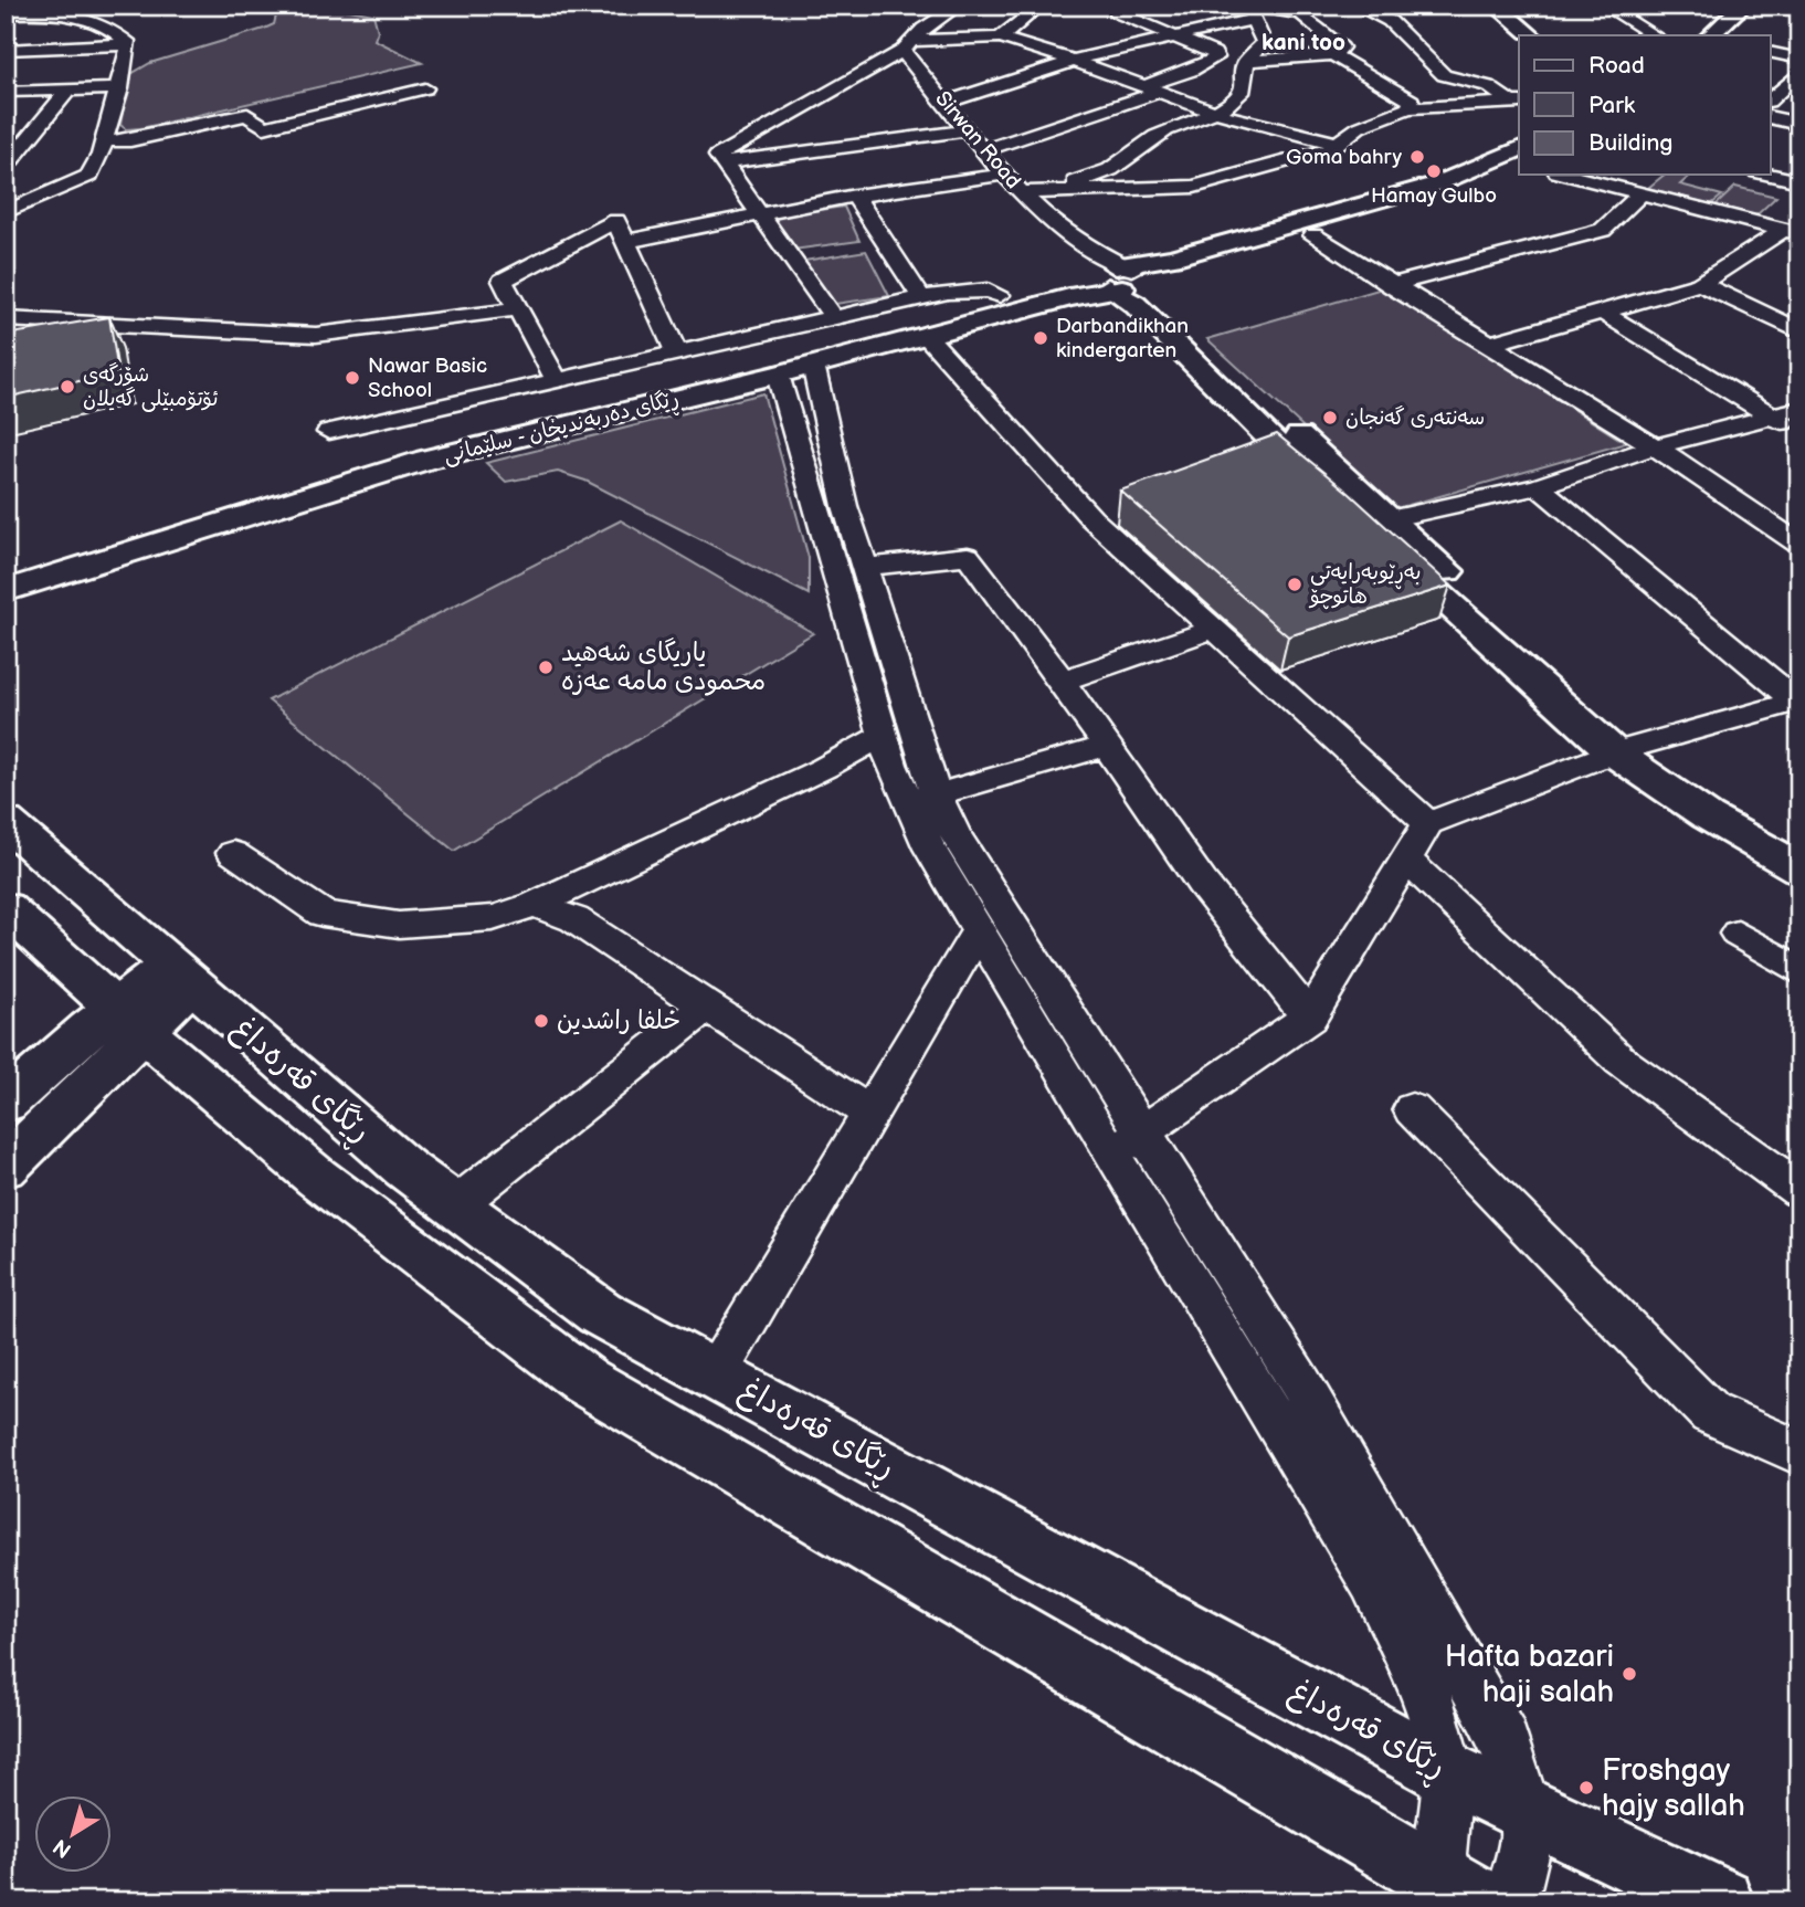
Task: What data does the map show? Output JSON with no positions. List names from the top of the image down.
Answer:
{
  "streets": {
    "main road": ["ڕێگای دەربەندیخان - سلێمانی", "ڕێگای قەرەداغ"],
    "street": ["Sirwan Road"]
  },
  "crossings": [
    ["Sirwan Road", "ڕێگای دەربەندیخان - سلێمانی"]
  ],
  "districts": ["kani too"],
  "places": [
    "Goma bahry",
    "Hamay Gulbo",
    "Darbandikhan kindergarten",
    "Nawar Basic School",
    "شۆرگه‌ى ئۆتۆمبێلى گه‌یلان",
    "سەنتەری گەنجان",
    "بەڕێوبەرایەتی هاتوچۆ",
    "یاریگاى شه‌هید محمودى مامه‌ عه‌زه",
    "خلفا راشدين",
    "Hafta bazari haji salah",
    "Froshgay hajy sallah"
  ],
  "legend": ["Road", "Park", "Building"],
  "north": "bottom left"
}
